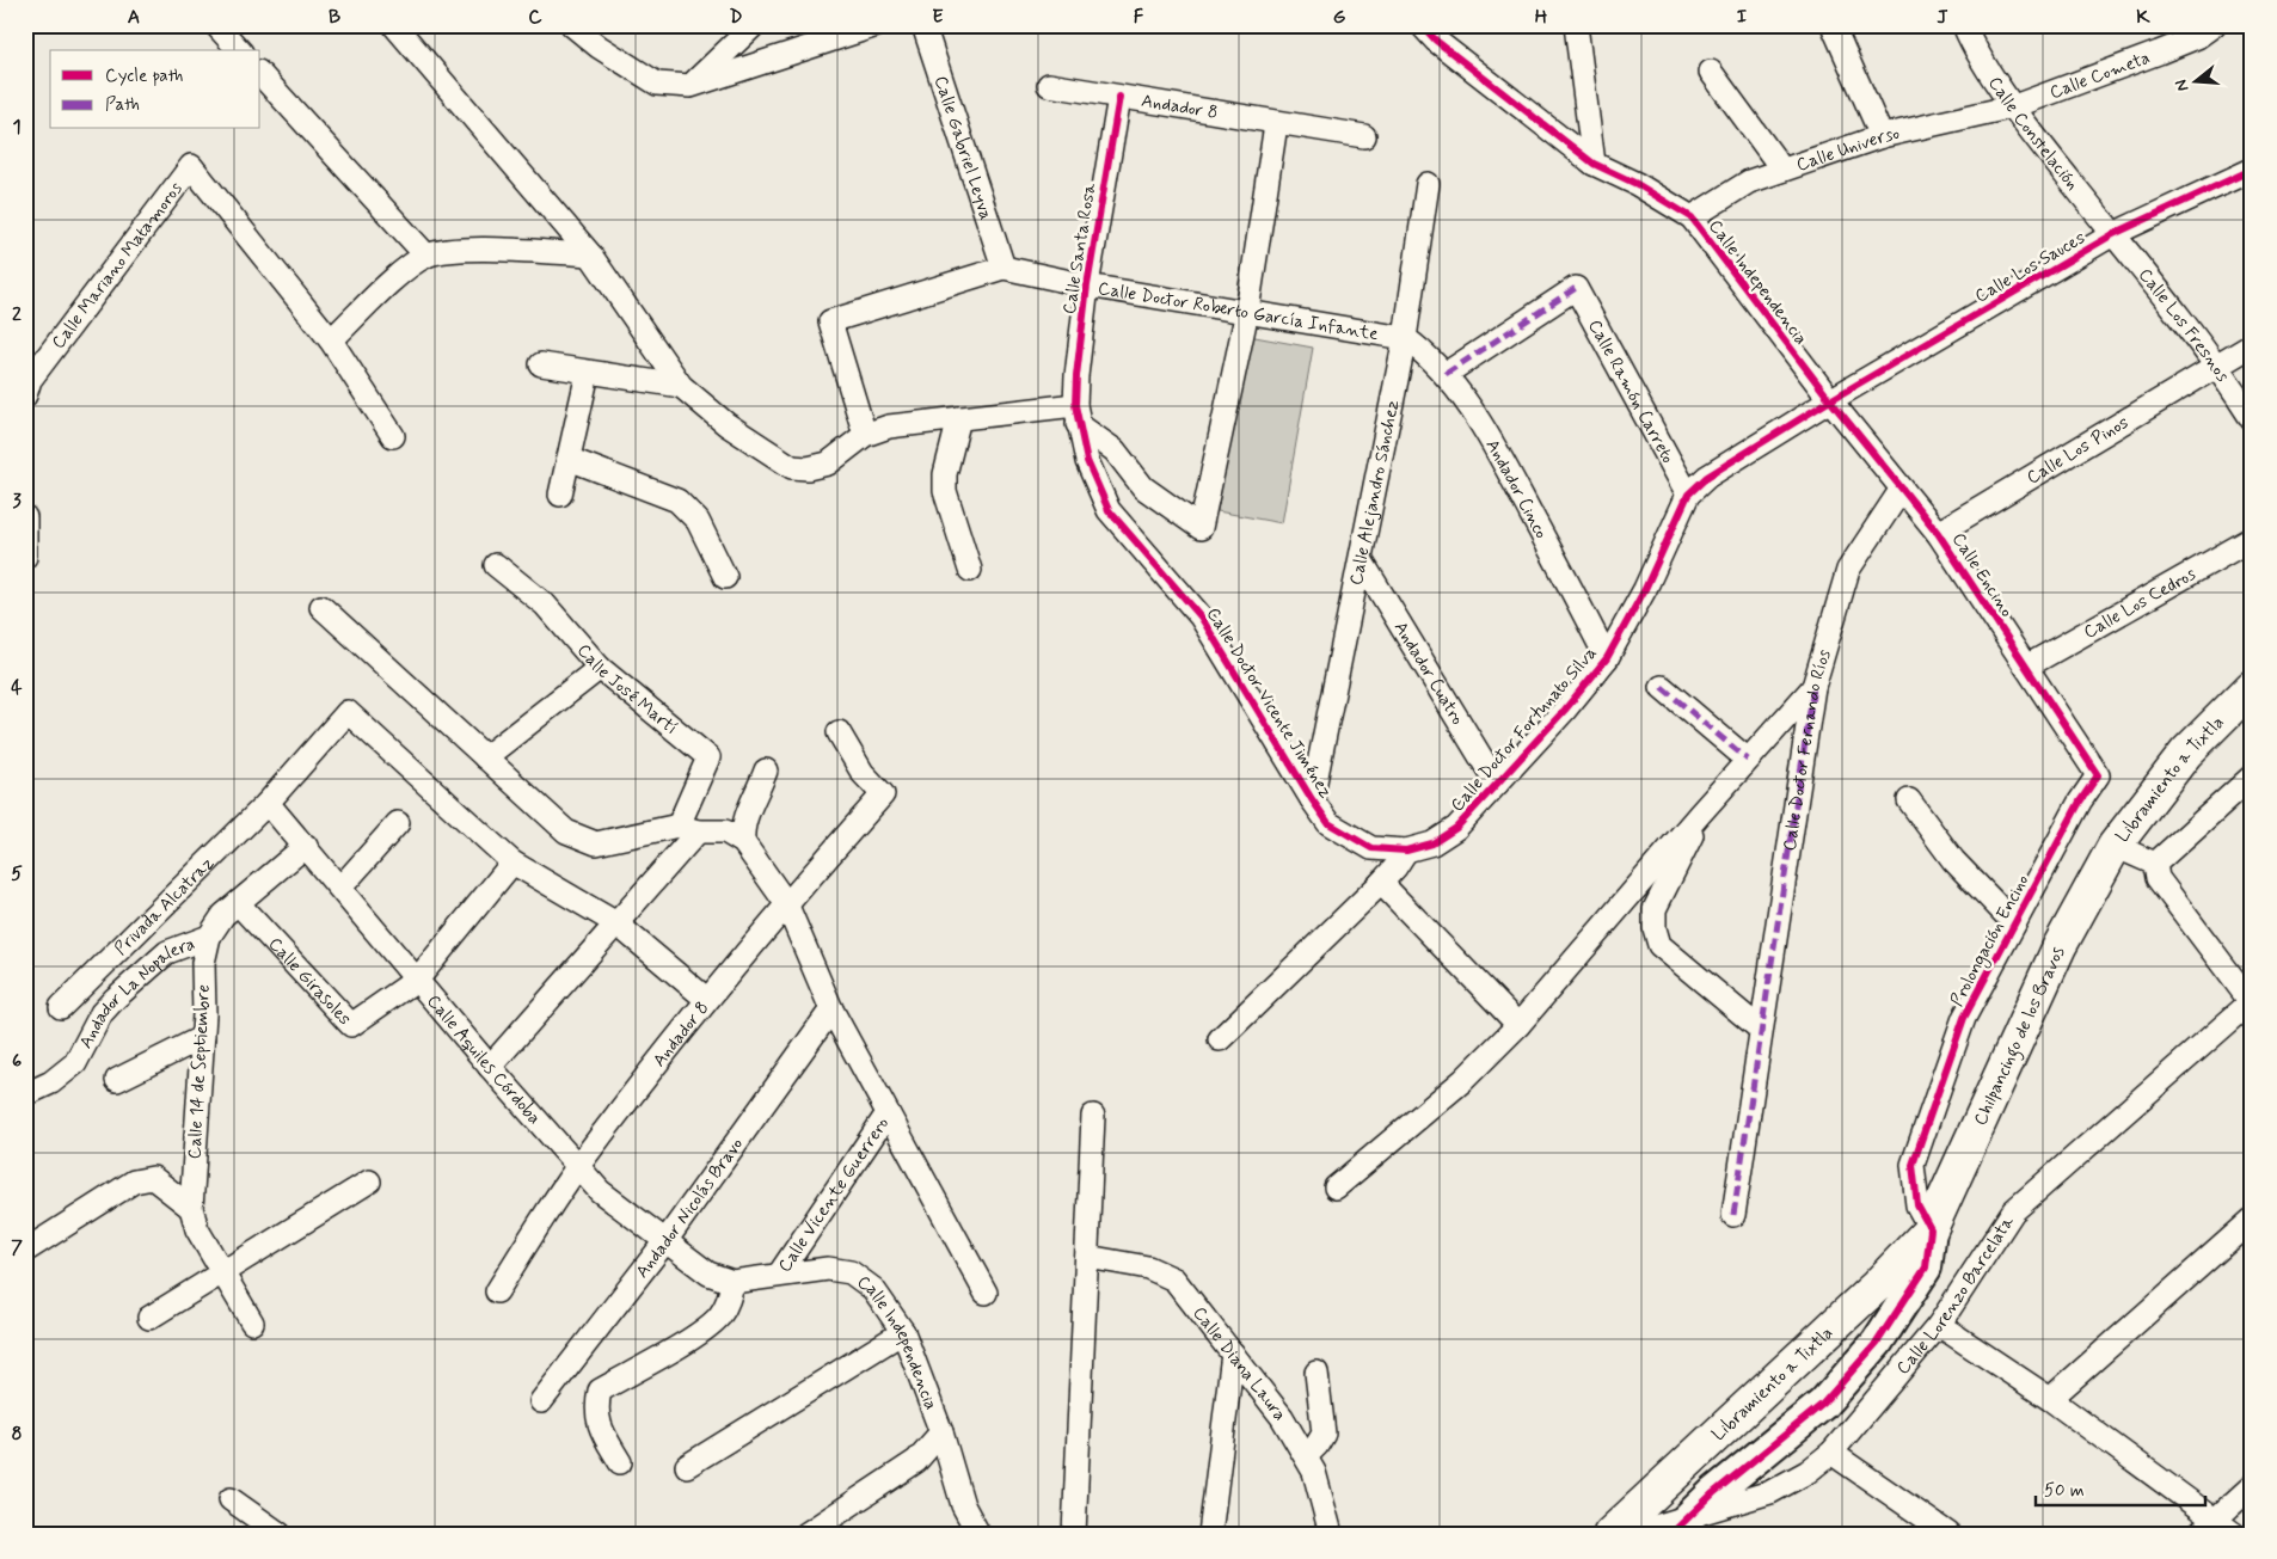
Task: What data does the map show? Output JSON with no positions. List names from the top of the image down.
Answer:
{
  "streets": {
    "main road": ["Libramiento a Tixtla", "Chilpancingo de los Bravos"],
    "street": [
      "Calle Cometa",
      "Andador 8",
      "Calle Constelación",
      "Calle Gabriel Leyva",
      "Calle Universo",
      "Calle Santa Rosa",
      "Calle Mariano Matamoros",
      "Calle Los Sauces",
      "Calle Independencia",
      "Calle Doctor Roberto García Infante",
      "Calle Los Fresnos",
      "Calle Ramón Carreto",
      "Calle Los Pinos",
      "Andador Cinco",
      "Calle Alejandro Sánchez",
      "Calle Encino",
      "Calle Los Cedros",
      "Andador Cuatro",
      "Calle José Martí",
      "Calle Doctor Vicente Jiménez",
      "Calle Doctor Fortunato Silva",
      "Calle Doctor Fernando Ríos",
      "Privada Alcatraz",
      "Prolongación Encino",
      "Calle Girasoles",
      "Andador La Nopalera",
      "Calle Aquiles Córdoba",
      "Calle 14 de Septiembre",
      "Calle Vicente Guerrero",
      "Andador Nicolás Bravo",
      "Calle Lorenzo Barcelata",
      "Calle Diana Laura"
    ]
  },
  "crossings": [
    ["Calle Cometa", "Calle Constelación"],
    ["Calle Cometa", "Calle Universo"],
    ["Andador 8", "Calle Santa Rosa"],
    ["Andador 8", "Calle Aquiles Córdoba"],
    ["Calle Constelación", "Calle Universo"],
    ["Calle Constelación", "Calle Los Sauces"],
    ["Calle Constelación", "Calle Los Fresnos"],
    ["Calle Gabriel Leyva", "Calle Doctor Roberto García Infante"],
    ["Calle Universo", "Calle Independencia"],
    ["Calle Santa Rosa", "Calle Doctor Roberto García Infante"],
    ["Calle Santa Rosa", "Calle Doctor Vicente Jiménez"],
    ["Calle Los Sauces", "Calle Independencia"],
    ["Calle Los Sauces", "Calle Los Fresnos"],
    ["Calle Los Sauces", "Calle Encino"],
    ["Calle Los Sauces", "Calle Doctor Fortunato Silva"],
    ["Calle Independencia", "Calle Encino"],
    ["Calle Independencia", "Calle Doctor Fortunato Silva"],
    ["Calle Independencia", "Calle Aquiles Córdoba"],
    ["Calle Independencia", "Calle Vicente Guerrero"],
    ["Calle Doctor Roberto García Infante", "Andador Cinco"],
    ["Calle Doctor Roberto García Infante", "Calle Alejandro Sánchez"],
    ["Calle Los Fresnos", "Calle Los Pinos"],
    ["Calle Ramón Carreto", "Andador Cinco"],
    ["Calle Ramón Carreto", "Calle Doctor Fortunato Silva"],
    ["Calle Los Pinos", "Calle Encino"],
    ["Andador Cinco", "Calle Alejandro Sánchez"],
    ["Andador Cinco", "Calle Doctor Fortunato Silva"],
    ["Calle Alejandro Sánchez", "Andador Cuatro"],
    ["Calle Alejandro Sánchez", "Calle Doctor Vicente Jiménez"],
    ["Calle Encino", "Calle Los Cedros"],
    ["Calle Encino", "Calle Doctor Fortunato Silva"],
    ["Calle Encino", "Calle Doctor Fernando Ríos"],
    ["Calle Encino", "Prolongación Encino"],
    ["Andador Cuatro", "Calle Doctor Fortunato Silva"],
    ["Calle Doctor Vicente Jiménez", "Calle Doctor Fortunato Silva"],
    ["Libramiento a Tixtla", "Prolongación Encino"],
    ["Libramiento a Tixtla", "Chilpancingo de los Bravos"],
    ["Privada Alcatraz", "Calle Aquiles Córdoba"],
    ["Prolongación Encino", "Chilpancingo de los Bravos"],
    ["Calle Girasoles", "Andador La Nopalera"],
    ["Calle Girasoles", "Calle Aquiles Córdoba"],
    ["Andador La Nopalera", "Calle Aquiles Córdoba"],
    ["Andador La Nopalera", "Calle 14 de Septiembre"],
    ["Calle Aquiles Córdoba", "Andador Nicolás Bravo"]
  ],
  "legend": ["Cycle path", "Path"],
  "scale_bar": "50 m",
  "north": "left",
  "grid": {
    "columns": [
      "A",
      "B",
      "C",
      "D",
      "E",
      "F",
      "G",
      "H",
      "I",
      "J",
      "K"
    ],
    "rows": [
      "1",
      "2",
      "3",
      "4",
      "5",
      "6",
      "7",
      "8"
    ]
  }
}
